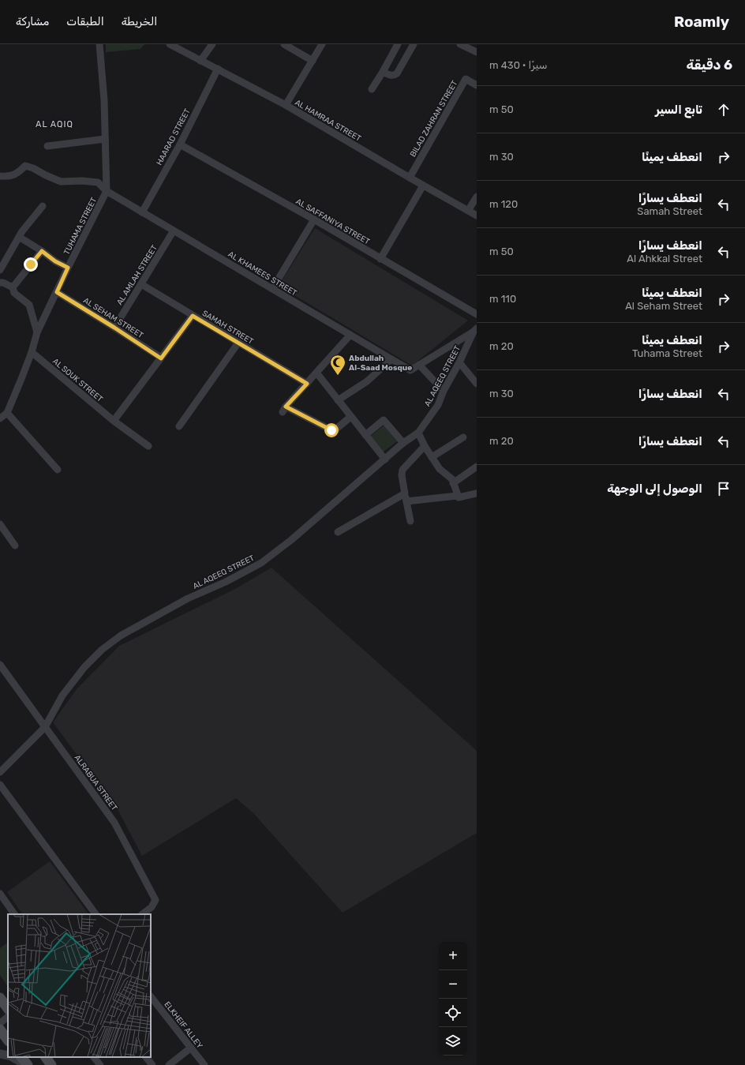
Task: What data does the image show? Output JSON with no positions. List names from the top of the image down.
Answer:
{
  "streets": {
    "street": [
      "BILAD ZAHRAN STREET",
      "AL HAMRAA STREET",
      "HAARAD STREET",
      "AL SAFFANIYA STREET",
      "TUHAMA STREET",
      "AL KHAMEES STREET",
      "AL AMLAH STREET",
      "AL SEHAM STREET",
      "SAMAH STREET",
      "AL AQEEQ STREET",
      "AL SOUK STREET",
      "ALRABUA STREET",
      "ELKHEIF ALLEY"
    ]
  },
  "crossings": [
    ["BILAD ZAHRAN STREET", "AL HAMRAA STREET"],
    ["AL HAMRAA STREET", "HAARAD STREET"],
    ["HAARAD STREET", "AL SAFFANIYA STREET"],
    ["HAARAD STREET", "AL KHAMEES STREET"],
    ["TUHAMA STREET", "AL KHAMEES STREET"],
    ["TUHAMA STREET", "AL SEHAM STREET"],
    ["TUHAMA STREET", "AL SOUK STREET"],
    ["AL KHAMEES STREET", "AL AMLAH STREET"],
    ["AL AMLAH STREET", "AL SEHAM STREET"],
    ["AL AMLAH STREET", "SAMAH STREET"],
    ["AL AQEEQ STREET", "ALRABUA STREET"]
  ],
  "districts": ["AL AQIQ"],
  "places": {
    "mosque": ["Abdullah Al-Saad Mosque"]
  },
  "page": {
    "header": "Roamly",
    "nav": ["الخريطة", "الطبقات", "مشاركة"],
    "heading": ["6 دقيقة", "سيرًا · 430 m"],
    "list": [
      ["تابع السير", "50 m"],
      ["انعطف يمينًا", "30 m"],
      ["انعطف يسارًا", "Samah Street", "120 m"],
      ["انعطف يسارًا", "Al Ahkkal Street", "50 m"],
      ["انعطف يمينًا", "Al Seham Street", "110 m"],
      ["انعطف يمينًا", "Tuhama Street", "20 m"],
      ["انعطف يسارًا", "30 m"],
      ["انعطف يسارًا", "20 m"],
      "الوصول إلى الوجهة"
    ],
    "map_buttons": ["+", "−"]
  }
}
